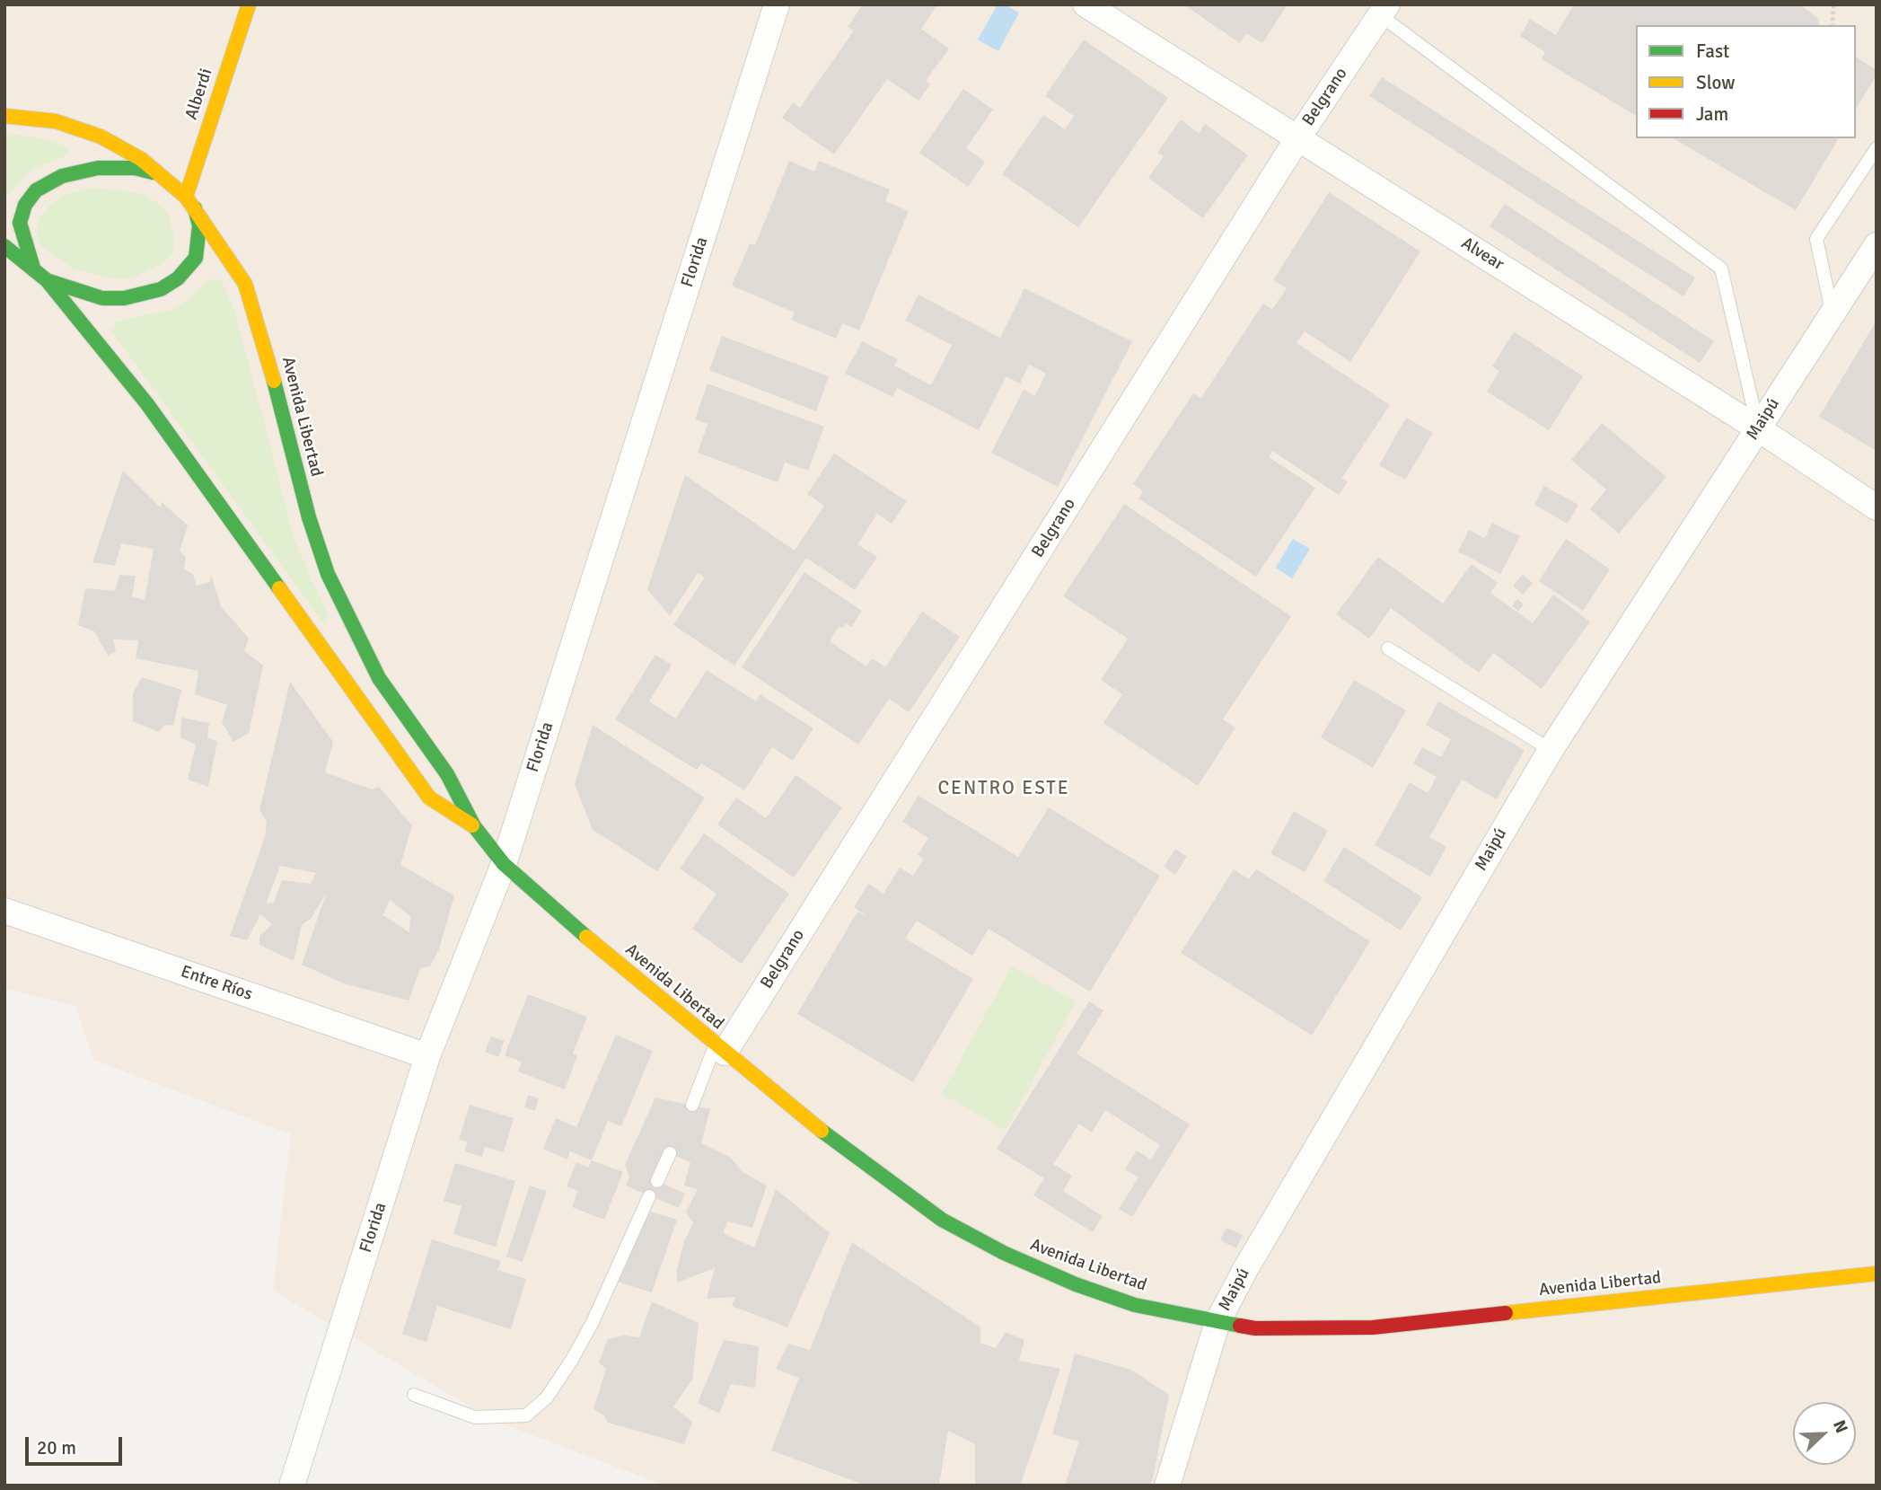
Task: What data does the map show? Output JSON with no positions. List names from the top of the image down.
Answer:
{
  "streets": {
    "main road": ["Alberdi", "Avenida Libertad"],
    "street": [
      "Belgrano",
      "Alvear",
      "Florida",
      "Maipú",
      "Entre Ríos"
    ]
  },
  "crossings": [
    ["Alberdi", "Avenida Libertad"],
    ["Belgrano", "Alvear"],
    ["Belgrano", "Avenida Libertad"],
    ["Alvear", "Maipú"],
    ["Florida", "Avenida Libertad"],
    ["Florida", "Entre Ríos"],
    ["Avenida Libertad", "Maipú"]
  ],
  "districts": ["CENTRO ESTE"],
  "legend": ["Fast", "Slow", "Jam"],
  "scale_bar": "20 m",
  "north": "top right"
}
